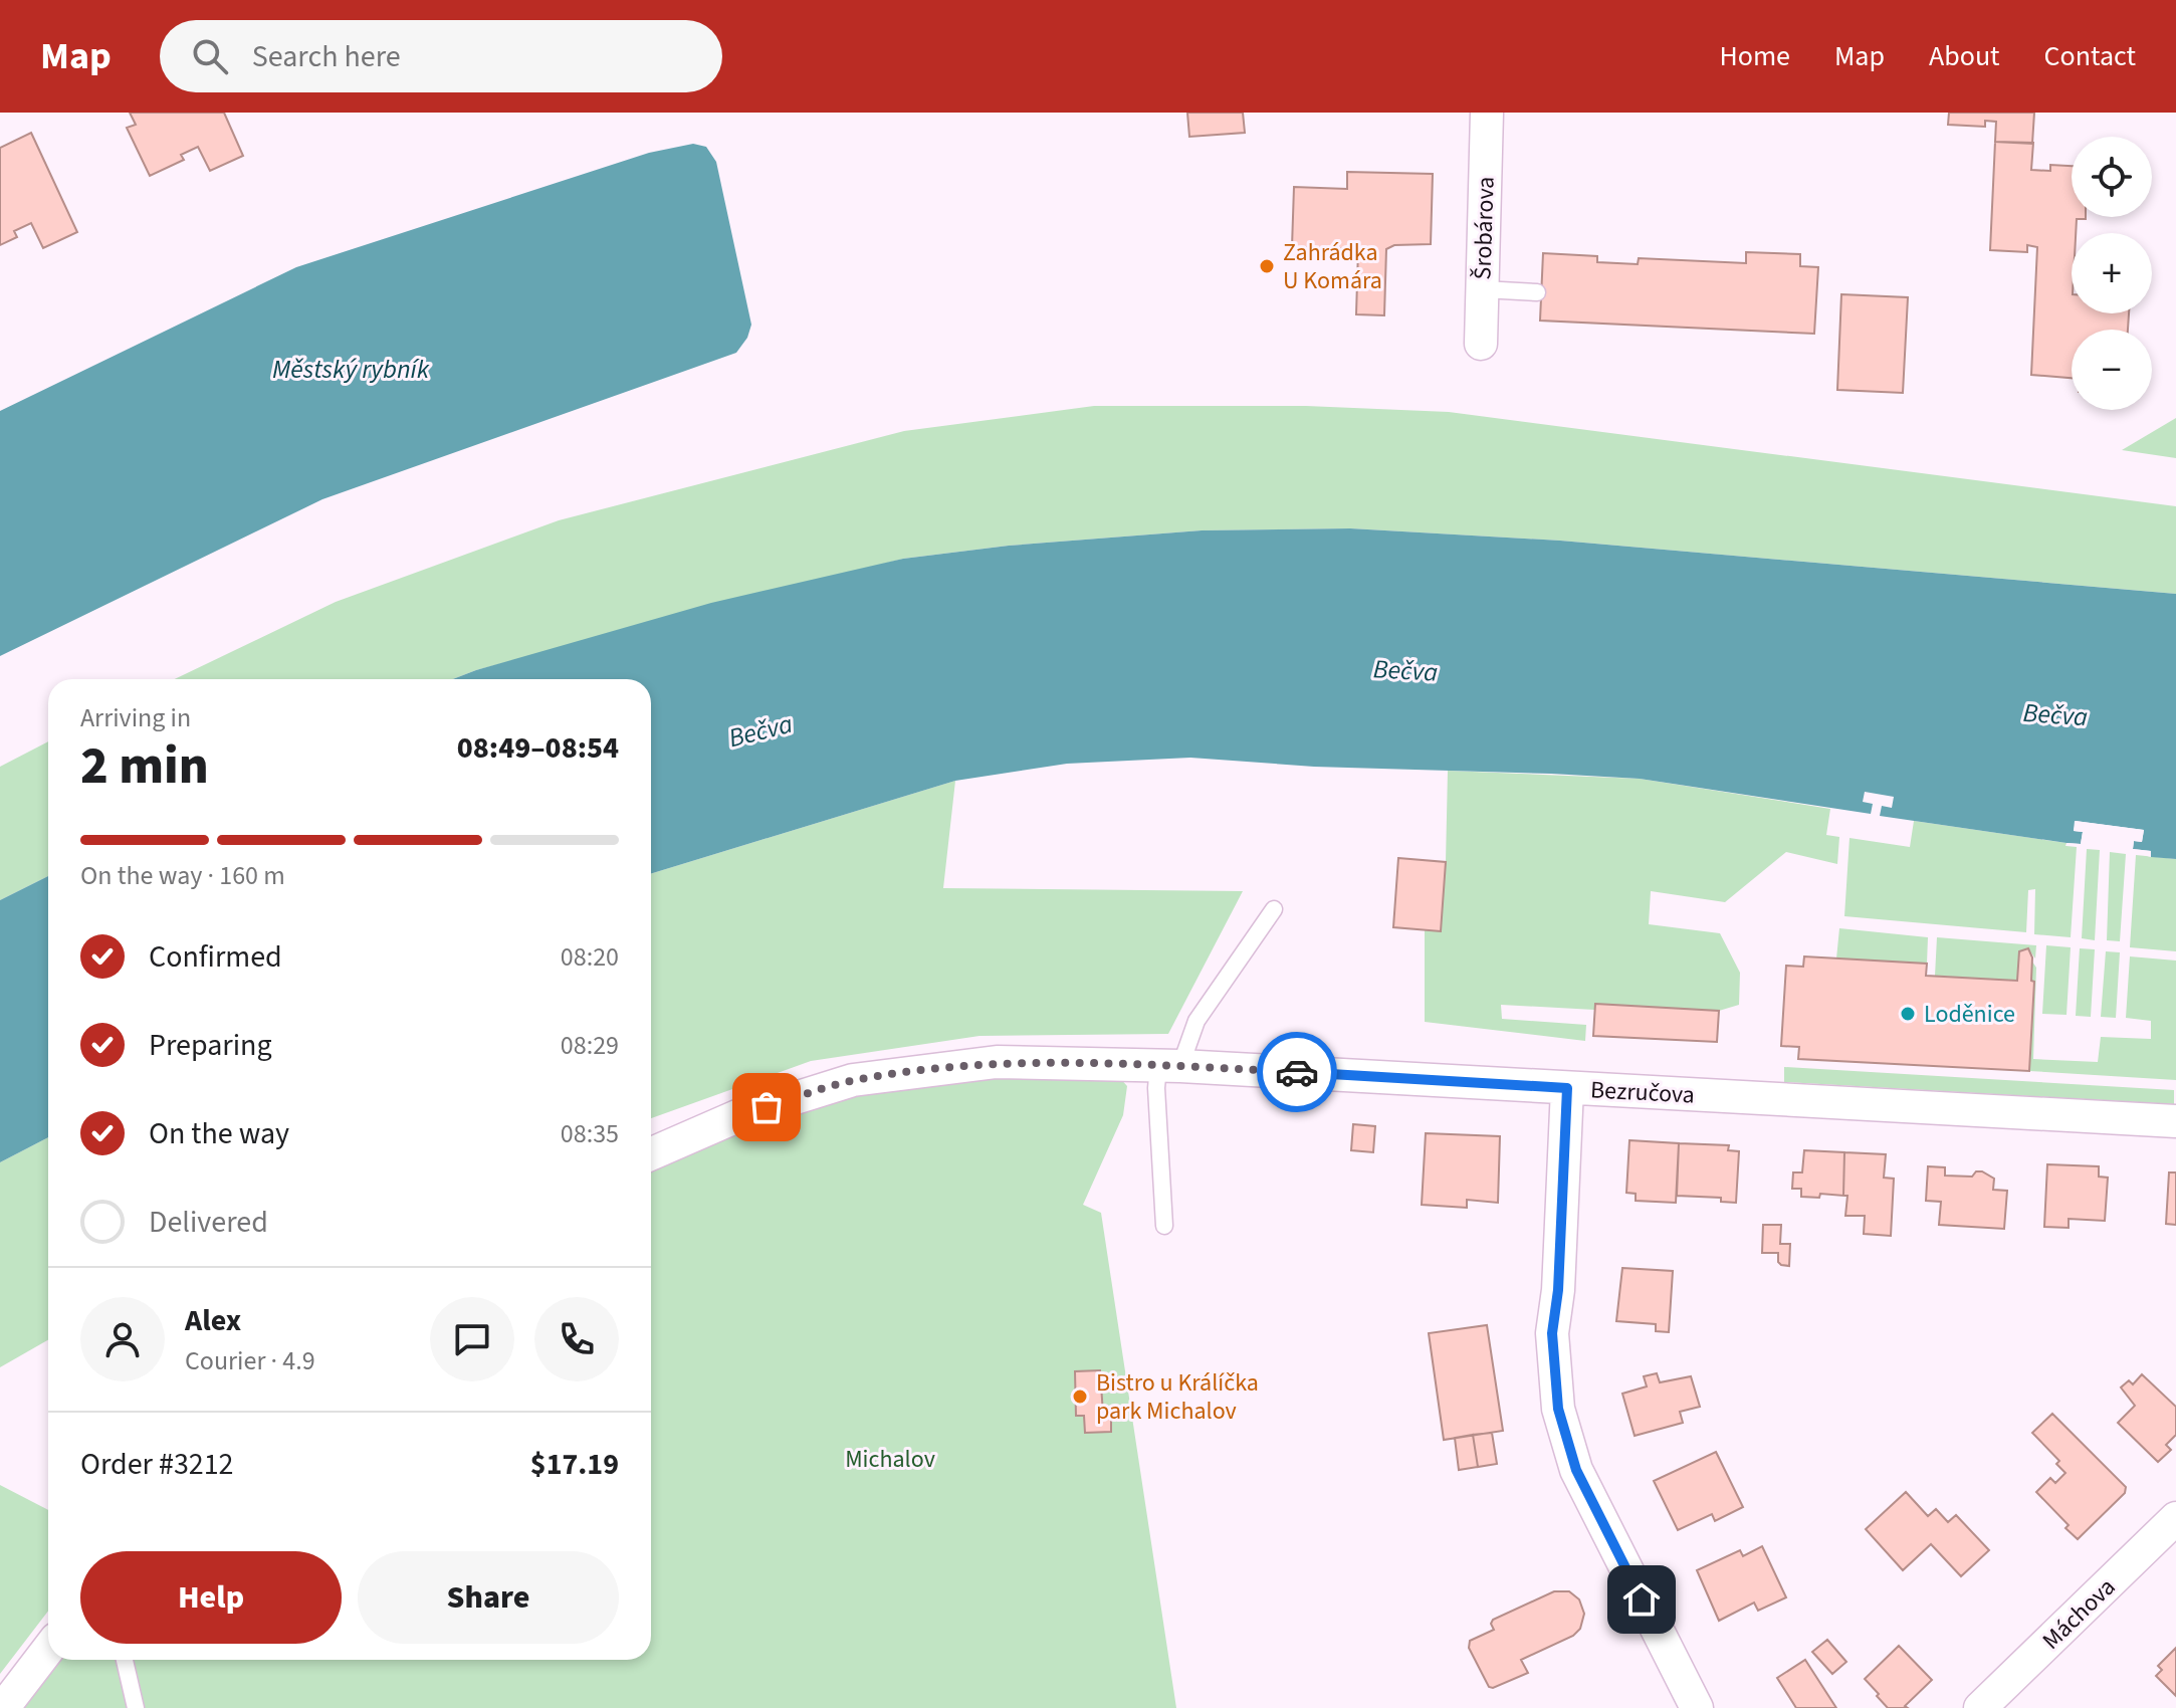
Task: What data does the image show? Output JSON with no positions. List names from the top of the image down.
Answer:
{
  "streets": {
    "street": ["Šrobárova", "Bezručova", "Máchova"]
  },
  "water": ["Městský rybník", "Bečva"],
  "parks": ["Michalov"],
  "places": ["Zahrádka U Komára", "Loděnice", "Bistro u Králíčka park Michalov"],
  "page": {
    "header": "Map",
    "search": "Search here",
    "nav": [
      "Home",
      "Map",
      "About",
      "Contact"
    ],
    "map_buttons": ["+", "−"],
    "heading": ["2 min", "Arriving in", "08:49–08:54"],
    "panel": [
      "Alex",
      "Courier · 4.9",
      "Order #3212",
      "$17.19"
    ],
    "bar": "On the way · 160 m",
    "list": [
      ["Confirmed", "08:20"],
      ["Preparing", "08:29"],
      ["On the way", "08:35"],
      "Delivered"
    ],
    "buttons": ["Help", "Share"]
  }
}
